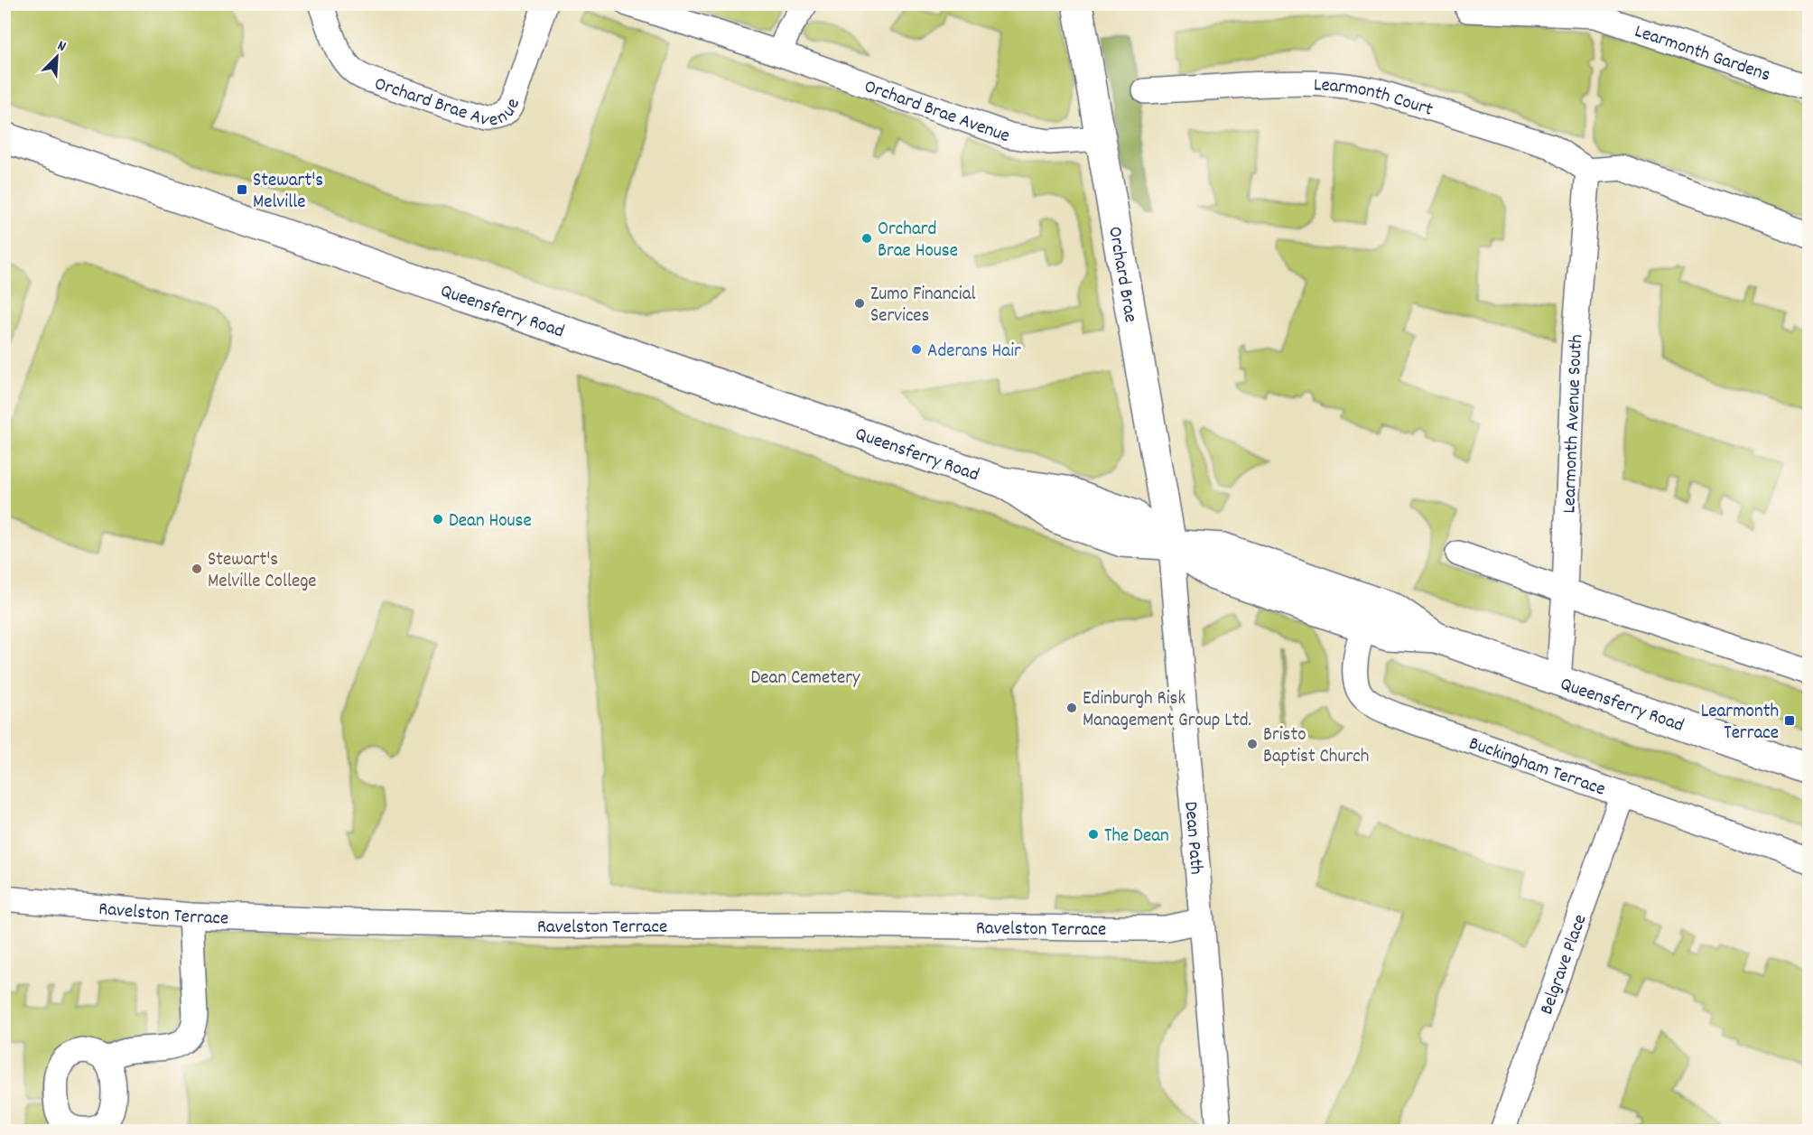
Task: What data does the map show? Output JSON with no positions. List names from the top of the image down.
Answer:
{
  "streets": {
    "main road": ["Orchard Brae", "Queensferry Road"],
    "street": [
      "Learmonth Gardens",
      "Orchard Brae Avenue",
      "Learmonth Court",
      "Learmonth Avenue South",
      "Buckingham Terrace",
      "Dean Path",
      "Ravelston Terrace",
      "Belgrave Place"
    ]
  },
  "crossings": [
    ["Orchard Brae Avenue", "Orchard Brae"],
    ["Learmonth Court", "Learmonth Avenue South"],
    ["Orchard Brae", "Queensferry Road"],
    ["Orchard Brae", "Dean Path"],
    ["Queensferry Road", "Learmonth Avenue South"],
    ["Queensferry Road", "Buckingham Terrace"],
    ["Queensferry Road", "Dean Path"],
    ["Buckingham Terrace", "Belgrave Place"],
    ["Dean Path", "Ravelston Terrace"]
  ],
  "parks": ["Dean Cemetery"],
  "places": {
    "transit": ["Stewart's Melville", "Learmonth Terrace"],
    "other": [
      "Orchard Brae House",
      "Zumo Financial Services",
      "Aderans Hair",
      "Dean House",
      "Stewart's Melville College",
      "Edinburgh Risk Management Group Ltd.",
      "Bristo Baptist Church",
      "The Dean"
    ]
  },
  "north": "top right"
}
